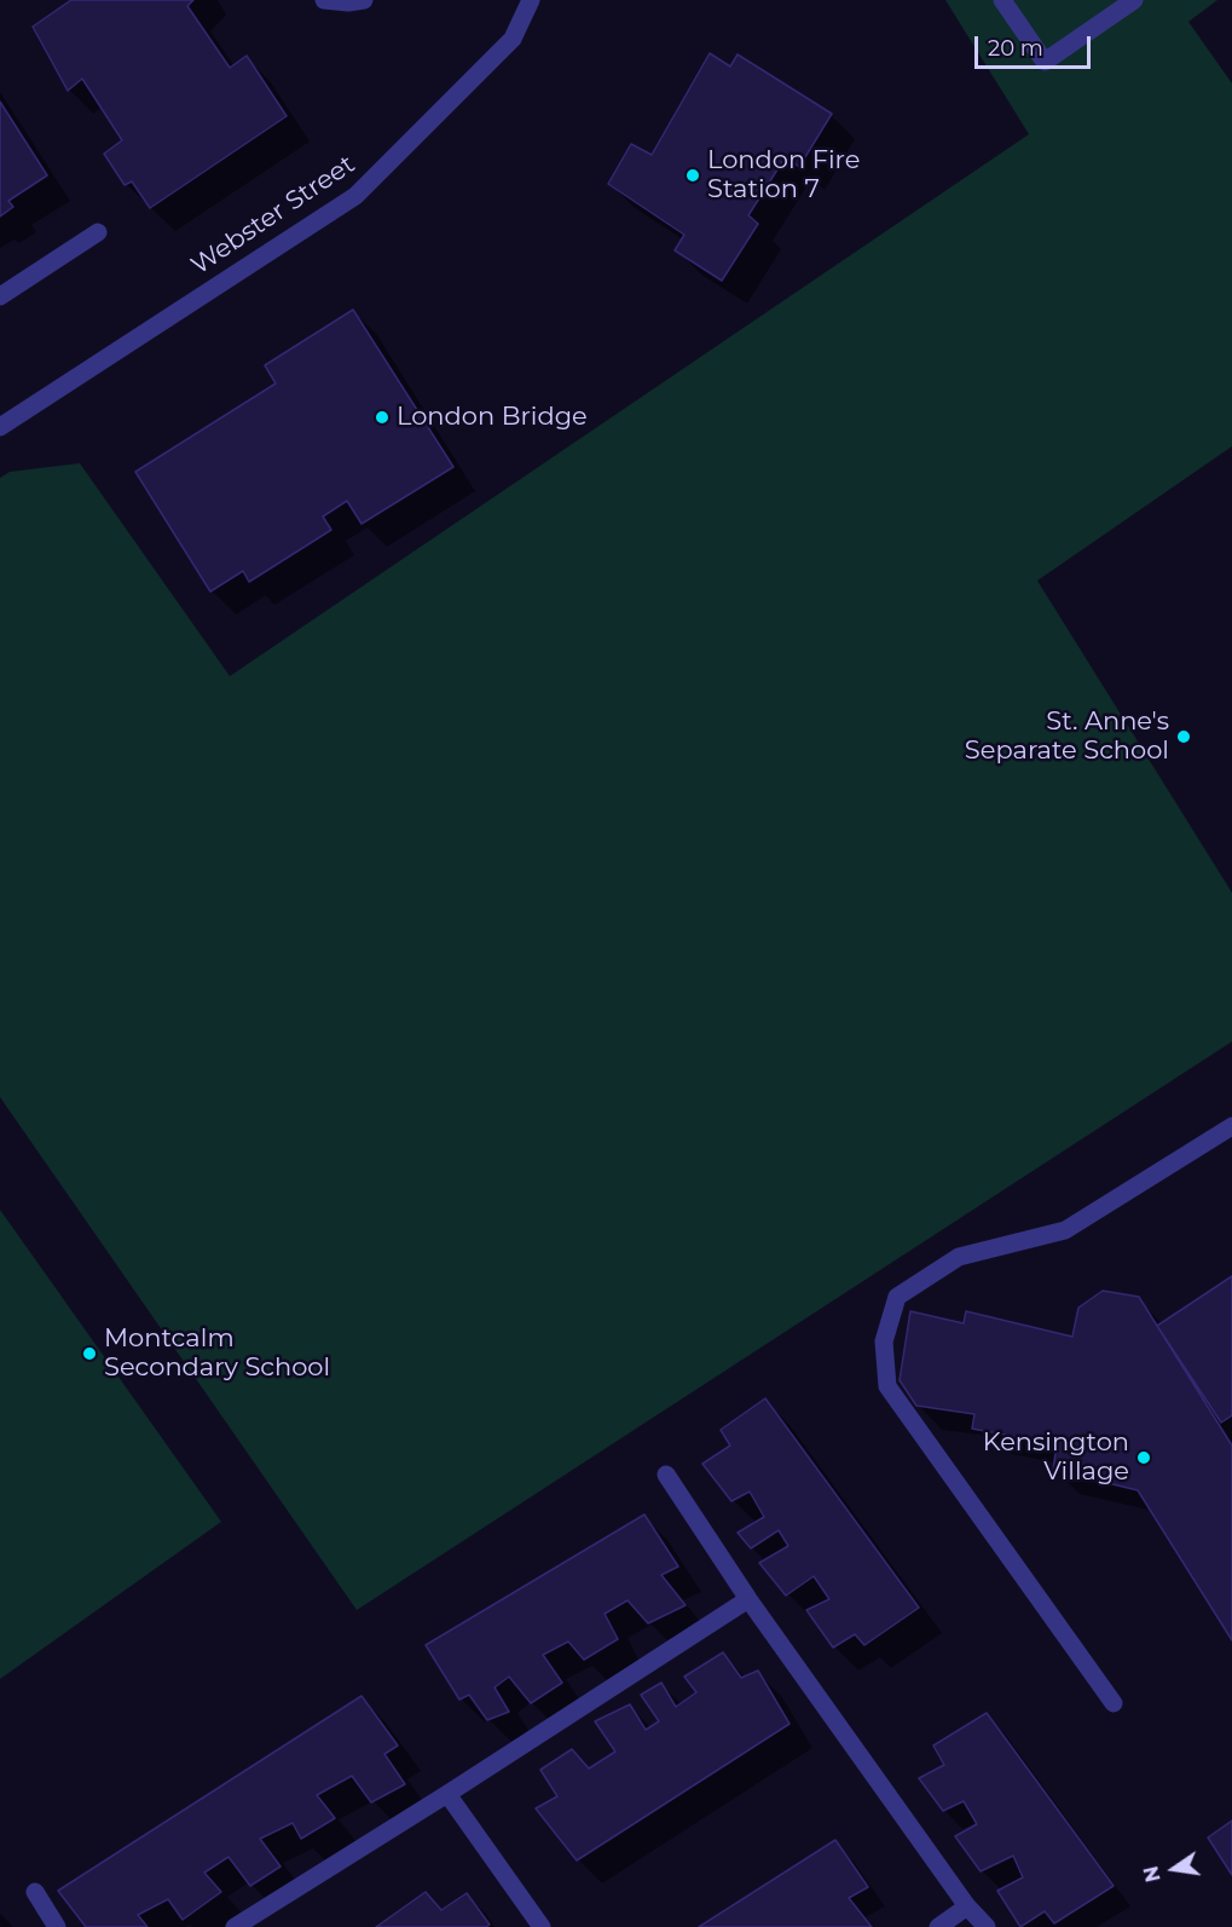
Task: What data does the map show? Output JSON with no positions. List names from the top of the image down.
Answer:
{
  "streets": {
    "street": ["Webster Street"]
  },
  "places": [
    "London Fire Station 7",
    "London Bridge",
    "St. Anne's Separate School",
    "Montcalm Secondary School",
    "Kensington Village"
  ],
  "scale_bar": "20 m",
  "north": "left"
}
